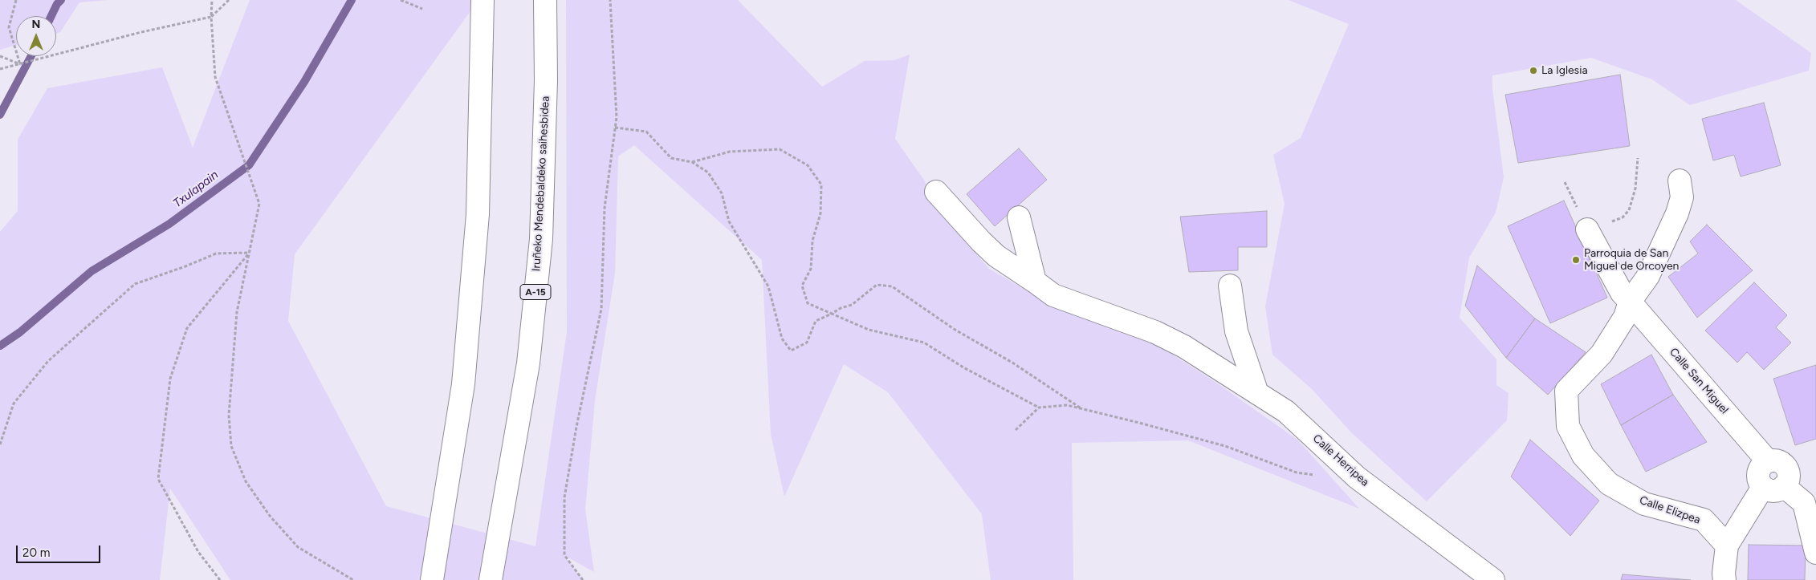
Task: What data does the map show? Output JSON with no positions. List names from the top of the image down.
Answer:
{
  "streets": {
    "main road": [
      "Iruñeko Mendebaldeko saihesbidea",
      "A-15",
      "Calle San Miguel",
      "Calle Herripea",
      "Calle Elizpea"
    ]
  },
  "crossings": [
    ["Calle San Miguel", "Calle Elizpea"]
  ],
  "water": ["Txulapain"],
  "places": ["La Iglesia", "Parroquia de San Miguel de Orcoyen"],
  "scale_bar": "20 m",
  "north": "top"
}
